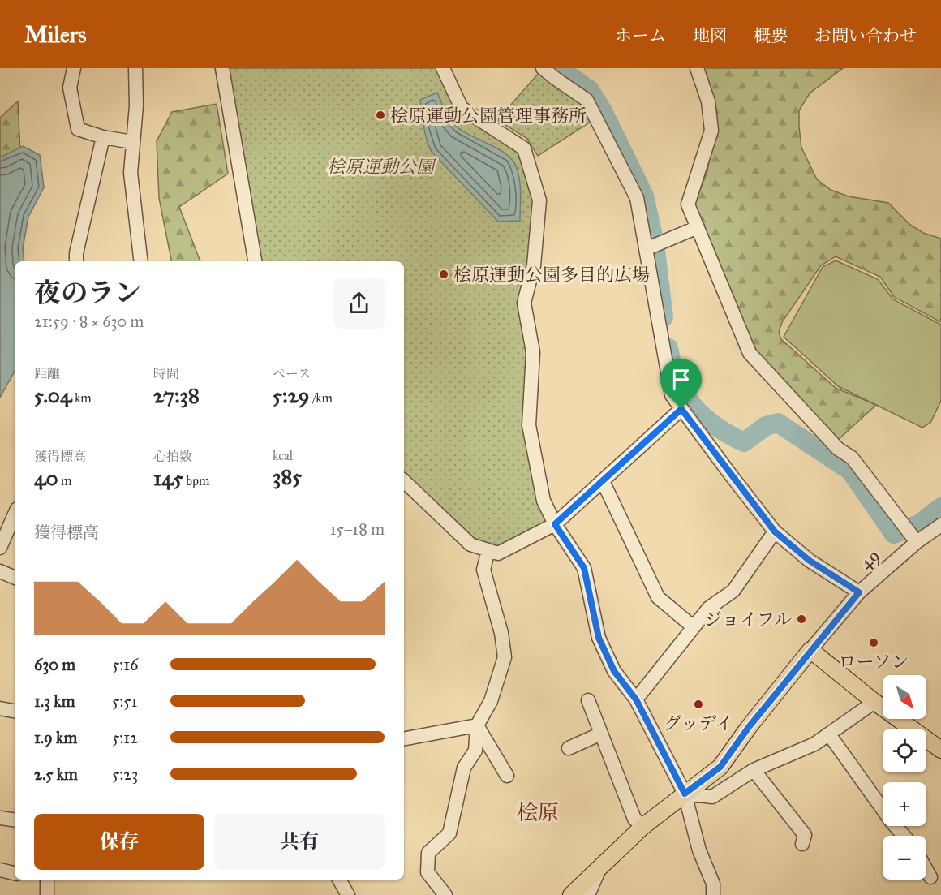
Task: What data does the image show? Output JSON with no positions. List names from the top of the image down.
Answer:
{
  "streets": {
    "main road": ["49"]
  },
  "districts": ["桧原"],
  "parks": ["桧原運動公園"],
  "places": [
    "桧原運動公園管理事務所",
    "桧原運動公園多目的広場",
    "ジョイフル",
    "ローソン",
    "グッデイ"
  ],
  "north": "bottom right",
  "page": {
    "header": "Milers",
    "nav": [
      "ホーム",
      "地図",
      "概要",
      "お問い合わせ"
    ],
    "heading": ["夜のラン", "21:59 · 8 × 630 m"],
    "stats": [
      ["距離", "5.04 km"],
      ["時間", "27:38"],
      ["ペース", "5:29 /km"],
      ["獲得標高", "40 m"],
      ["心拍数", "145 bpm"],
      ["kcal", "385"]
    ],
    "chart": ["獲得標高", "15–18 m"],
    "list": [
      {
        "name": "630 m",
        "note": "5:16"
      },
      {
        "name": "1.3 km",
        "note": "5:51"
      },
      {
        "name": "1.9 km",
        "note": "5:12"
      },
      {
        "name": "2.5 km",
        "note": "5:23"
      }
    ],
    "map_buttons": ["+", "−"],
    "buttons": ["保存", "共有"]
  }
}
